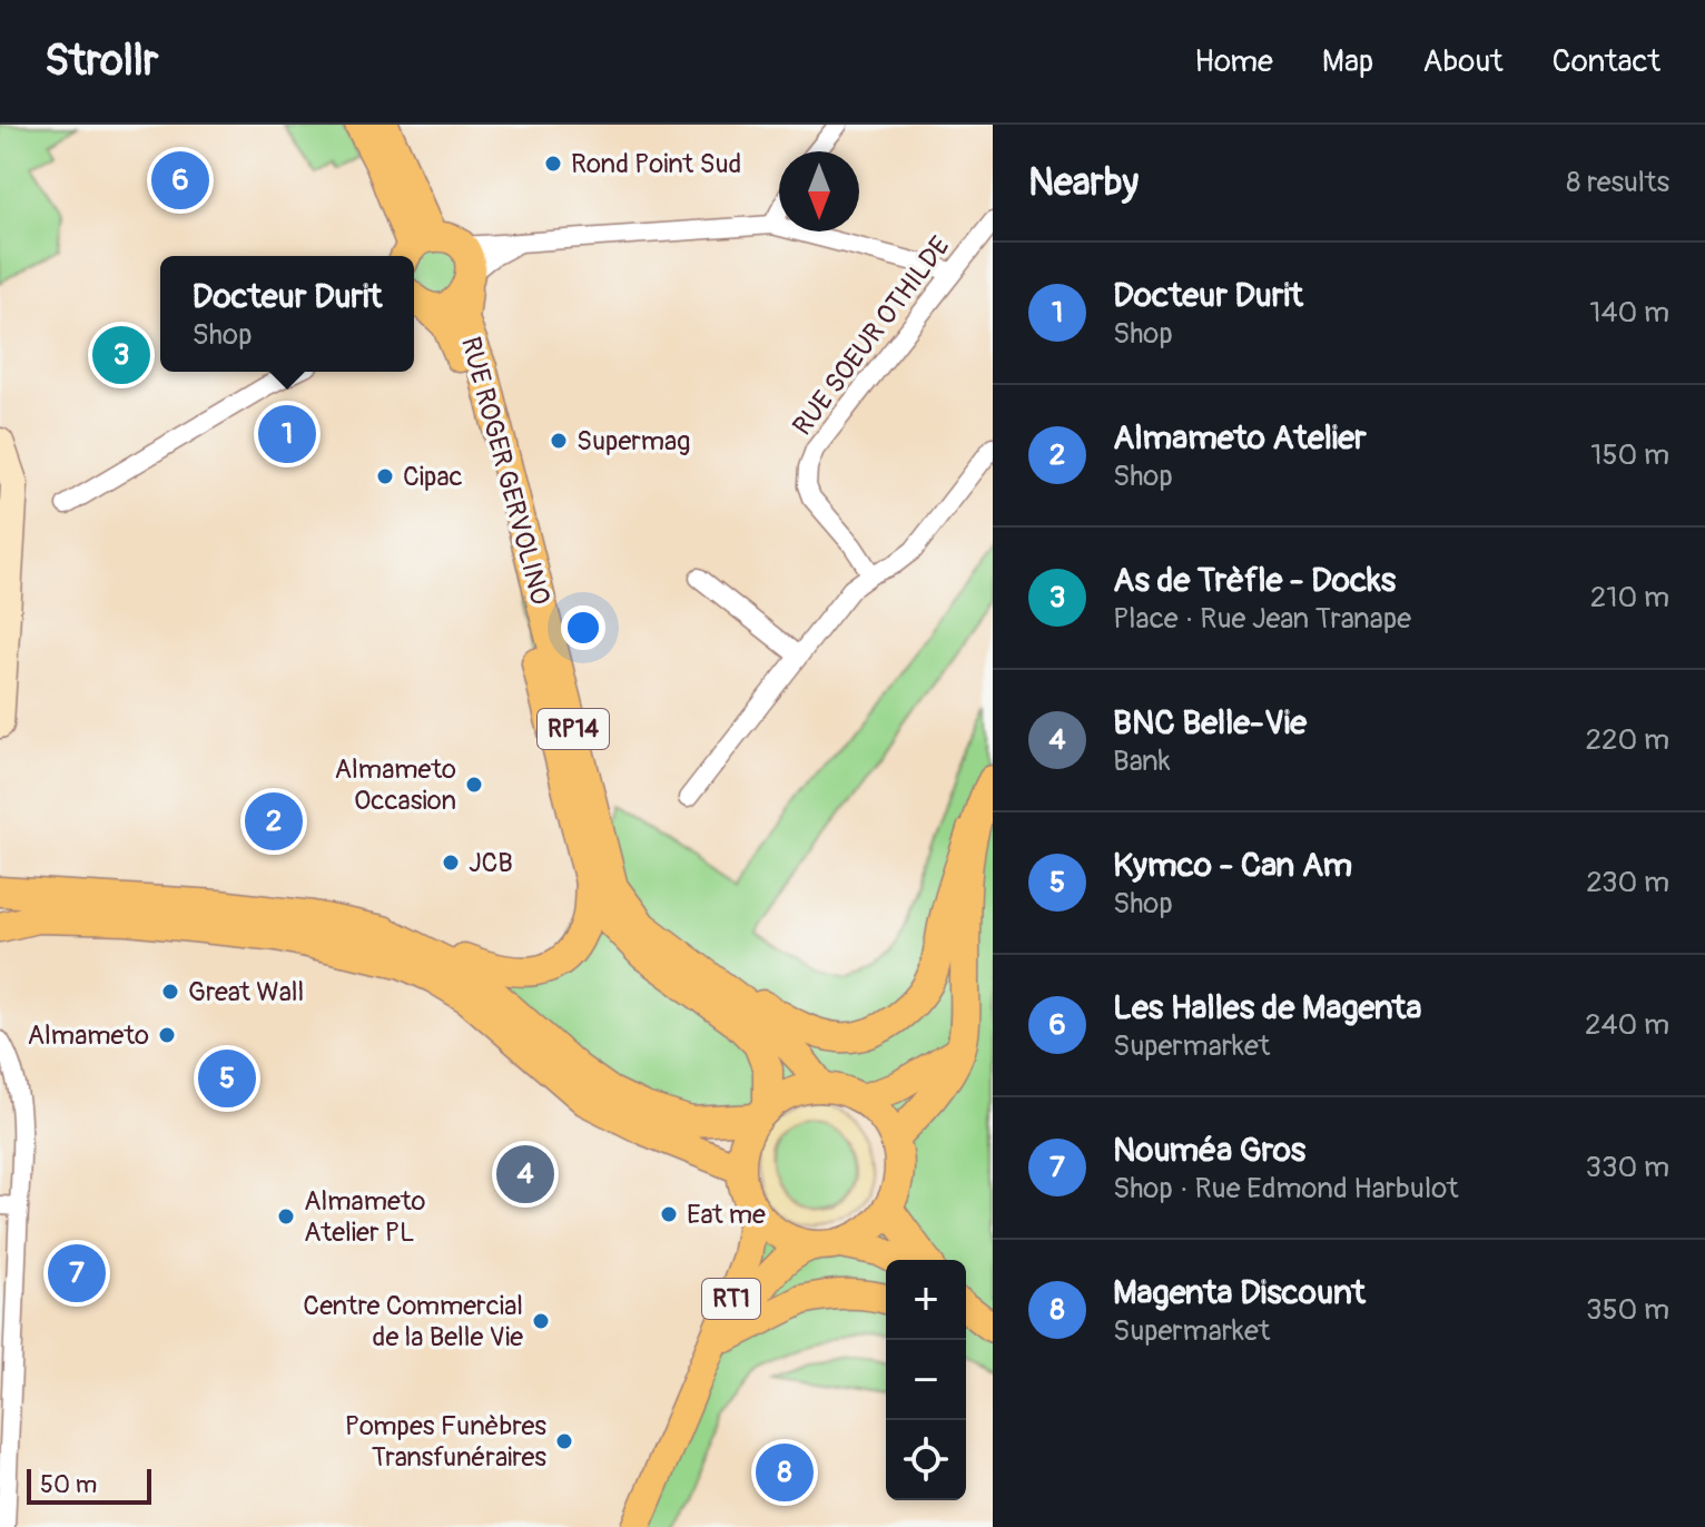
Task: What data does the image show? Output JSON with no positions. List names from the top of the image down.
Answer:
{
  "streets": {
    "main road": ["RUE ROGER GERVOLINO", "RP14", "RT1"],
    "street": ["RUE SOEUR OTHILDE"]
  },
  "crossings": [
    ["RUE ROGER GERVOLINO", "RT1"]
  ],
  "places": [
    "Rond Point Sud",
    "Supermag",
    "Cipac",
    "Almameto Occasion",
    "JCB",
    "Great Wall",
    "Almameto",
    "Eat me",
    "Almameto Atelier PL",
    "Centre Commercial de la Belle Vie",
    "Pompes Funèbres Transfunéraires"
  ],
  "scale_bar": "50 m",
  "north": "bottom",
  "page": {
    "header": "Strollr",
    "nav": [
      "Home",
      "Map",
      "About",
      "Contact"
    ],
    "heading": ["Nearby", "8 results"],
    "pins": [
      "6",
      "3",
      "1",
      "2",
      "5",
      "4",
      "7",
      "8"
    ],
    "list": [
      {
        "mark": "1",
        "name": "Docteur Durit",
        "note": "Shop",
        "value": "140 m"
      },
      {
        "mark": "2",
        "name": "Almameto Atelier",
        "note": "Shop",
        "value": "150 m"
      },
      {
        "mark": "3",
        "name": "As de Trèfle - Docks",
        "note": "Place · Rue Jean Tranape",
        "value": "210 m"
      },
      {
        "mark": "4",
        "name": "BNC Belle-Vie",
        "note": "Bank",
        "value": "220 m"
      },
      {
        "mark": "5",
        "name": "Kymco - Can Am",
        "note": "Shop",
        "value": "230 m"
      },
      {
        "mark": "6",
        "name": "Les Halles de Magenta",
        "note": "Supermarket",
        "value": "240 m"
      },
      {
        "mark": "7",
        "name": "Nouméa Gros",
        "note": "Shop · Rue Edmond Harbulot",
        "value": "330 m"
      },
      {
        "mark": "8",
        "name": "Magenta Discount",
        "note": "Supermarket",
        "value": "350 m"
      }
    ],
    "popup": ["Docteur Durit", "Shop"],
    "map_buttons": ["+", "−"],
    "scale": "50 m"
  }
}
